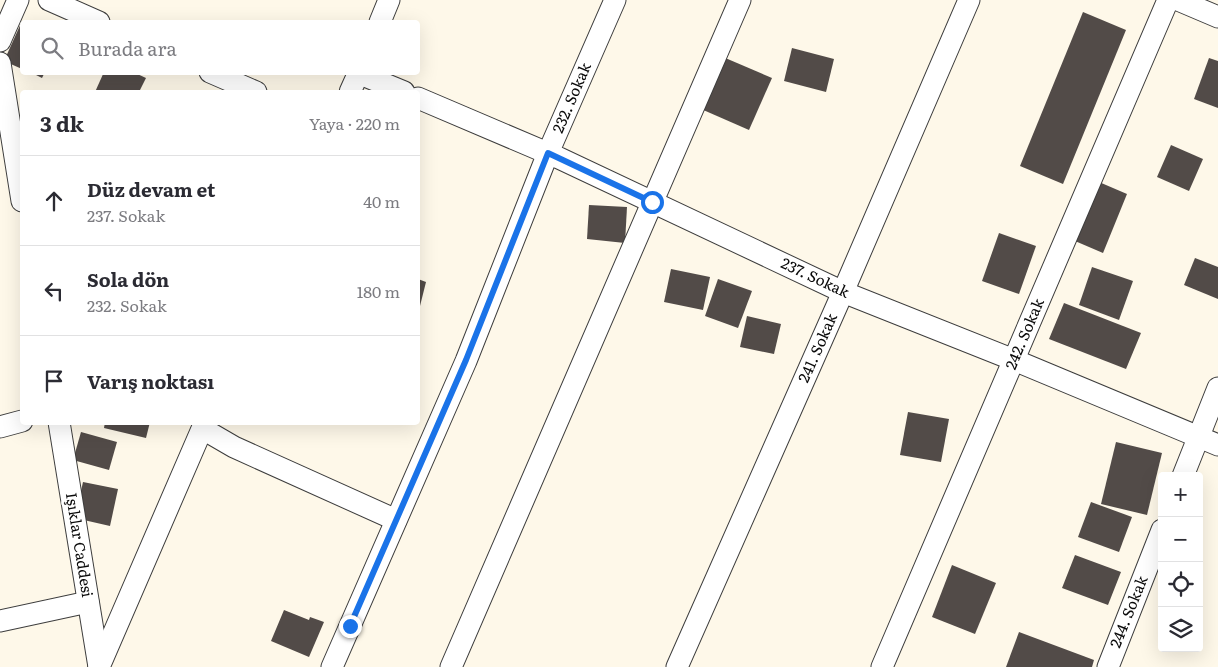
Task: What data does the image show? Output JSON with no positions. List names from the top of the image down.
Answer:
{
  "streets": {
    "street": [
      "232. Sokak",
      "237. Sokak",
      "242. Sokak",
      "241. Sokak",
      "Işıklar Caddesi",
      "244. Sokak"
    ]
  },
  "crossings": [
    ["232. Sokak", "237. Sokak"],
    ["237. Sokak", "242. Sokak"],
    ["237. Sokak", "241. Sokak"]
  ],
  "page": {
    "search": "Burada ara",
    "heading": ["3 dk", "Yaya · 220 m"],
    "list": [
      ["Düz devam et", "237. Sokak", "40 m"],
      ["Sola dön", "232. Sokak", "180 m"],
      "Varış noktası"
    ],
    "map_buttons": ["+", "−"]
  }
}
